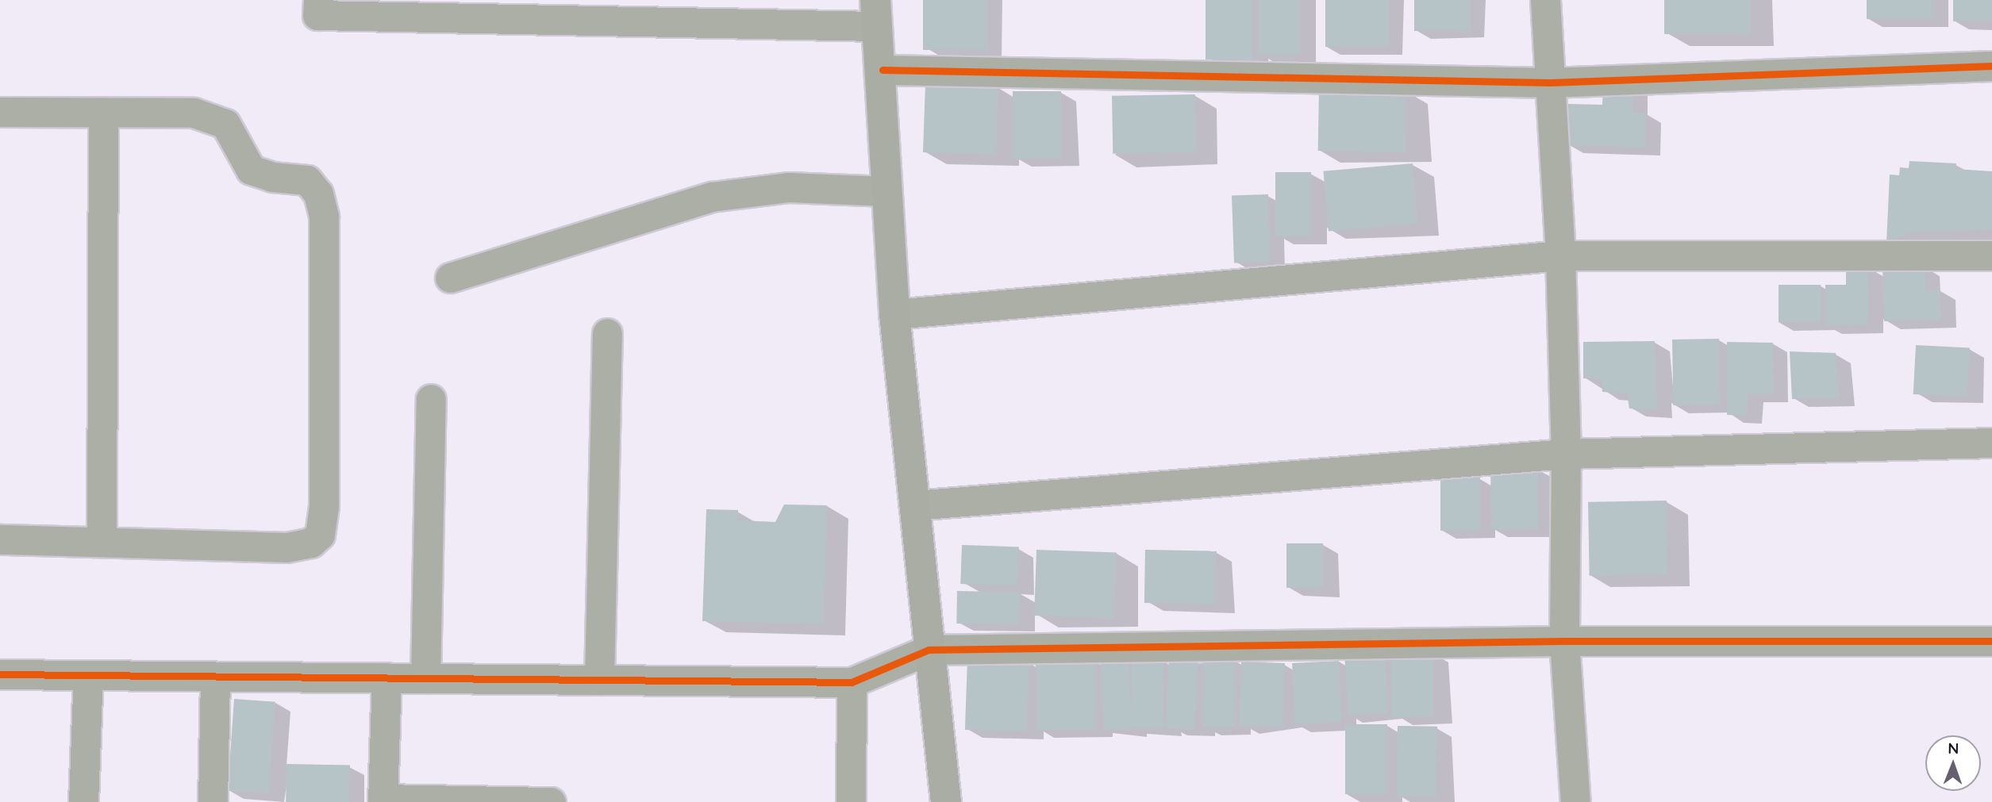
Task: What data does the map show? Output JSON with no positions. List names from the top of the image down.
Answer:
{
  "north": "top"
}
